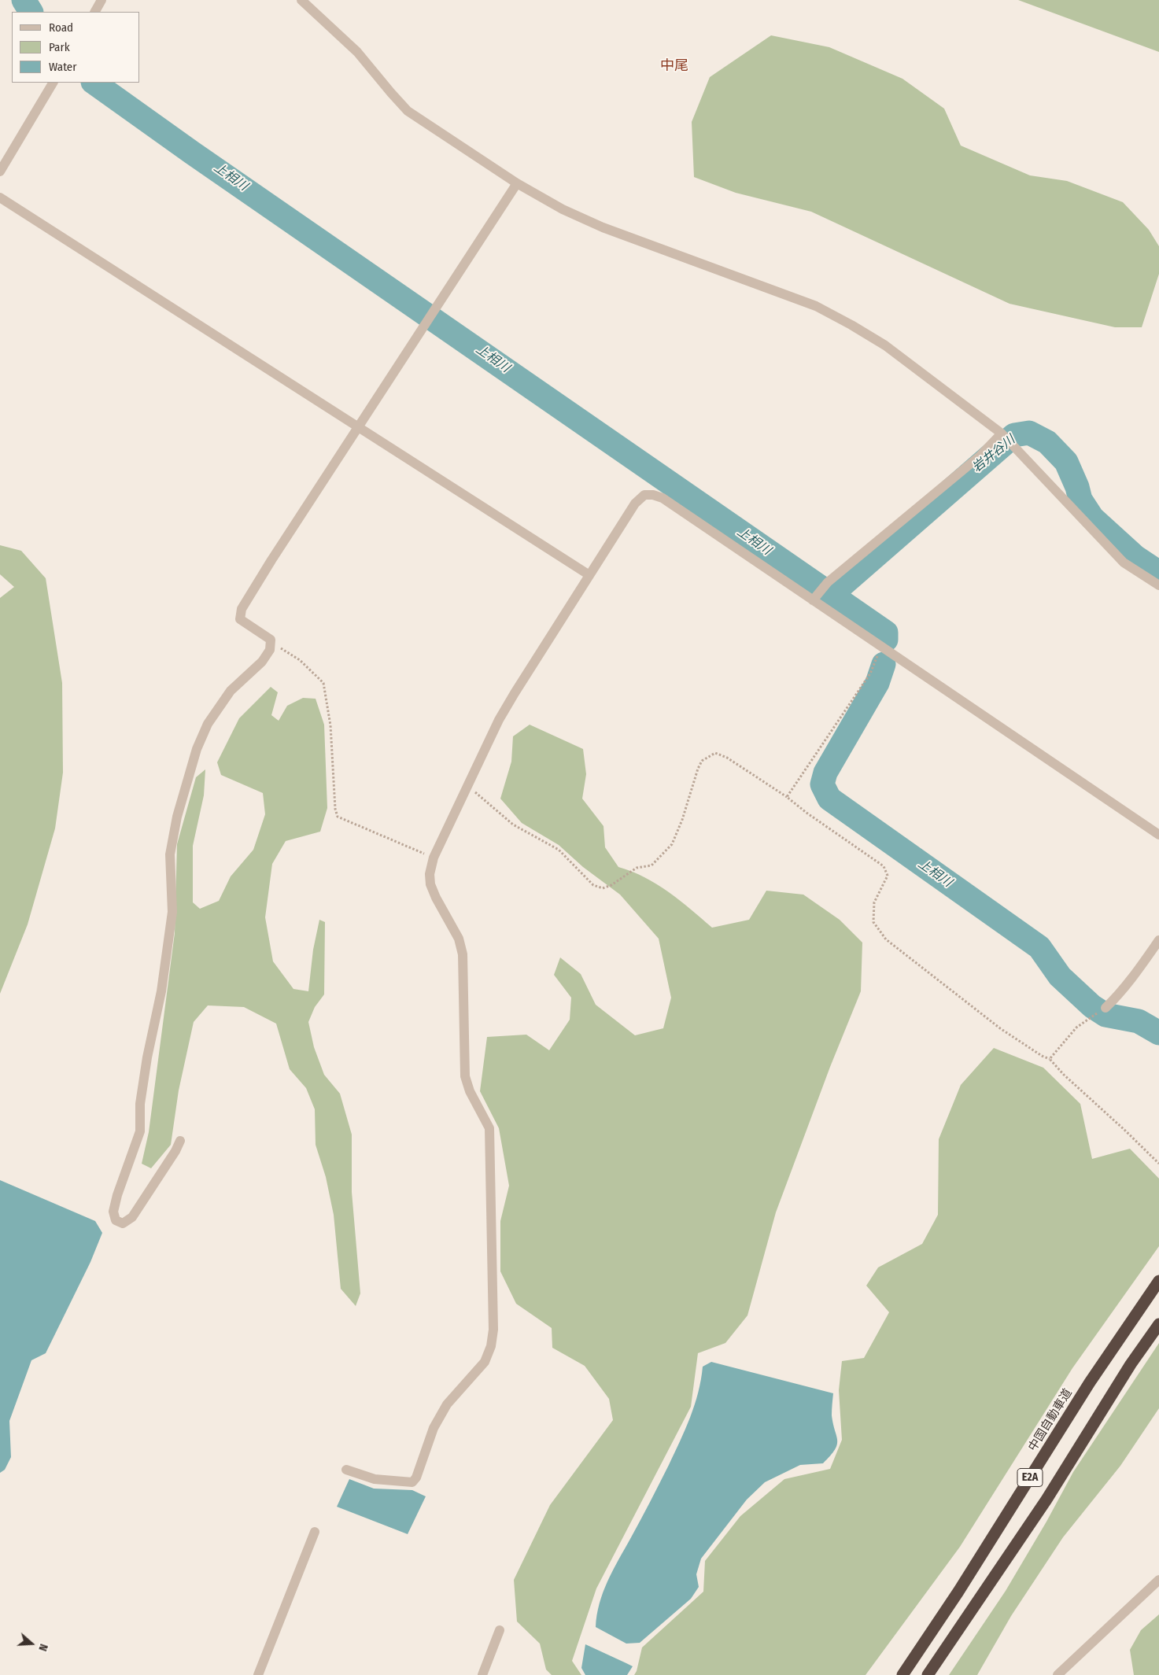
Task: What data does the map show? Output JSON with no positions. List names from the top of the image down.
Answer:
{
  "streets": {
    "highway": ["中国自動車道", "E2A"]
  },
  "districts": ["中尾"],
  "water": ["上相川", "岩井谷川"],
  "legend": ["Road", "Park", "Water"],
  "north": "right"
}
